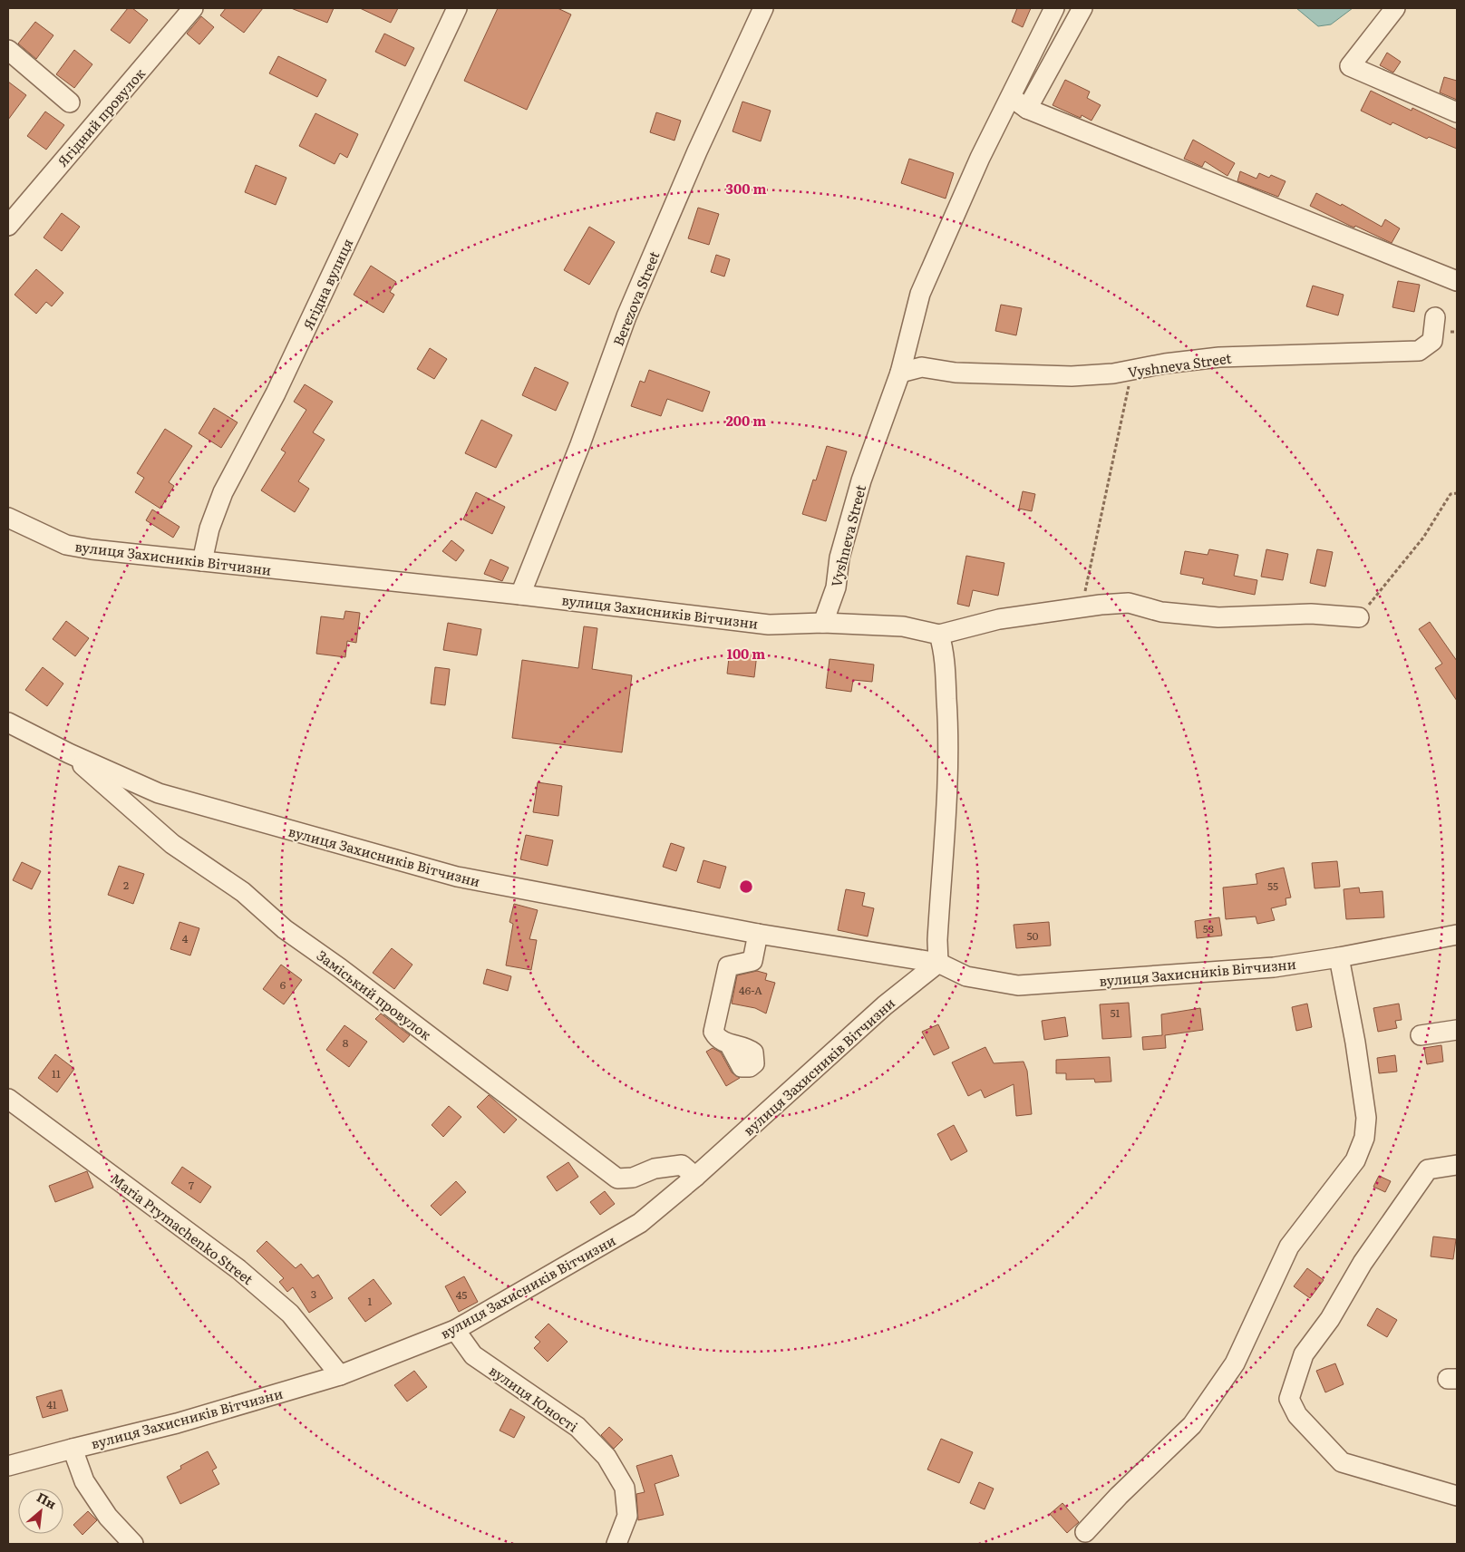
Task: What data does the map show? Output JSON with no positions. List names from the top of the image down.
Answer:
{
  "streets": {
    "street": [
      "Ягідний провулок",
      "Ягідна вулиця",
      "Berezova Street",
      "Vyshneva Street",
      "вулиця Захисників Вітчизни",
      "Заміський провулок",
      "Maria Prymachenko Street",
      "вулиця Юності"
    ]
  },
  "crossings": [
    ["Ягідна вулиця", "вулиця Захисників Вітчизни"],
    ["Berezova Street", "вулиця Захисників Вітчизни"],
    ["Vyshneva Street", "вулиця Захисників Вітчизни"],
    ["вулиця Захисників Вітчизни", "Заміський провулок"],
    ["вулиця Захисників Вітчизни", "Maria Prymachenko Street"],
    ["вулиця Захисників Вітчизни", "вулиця Юності"]
  ],
  "house_numbers": [
    "2",
    "55",
    "53",
    "50",
    "4",
    "6",
    "46-А",
    "51",
    "8",
    "11",
    "7",
    "3",
    "45",
    "1",
    "41"
  ],
  "north": "top right",
  "rings": ["300 m", "200 m", "100 m"]
}
